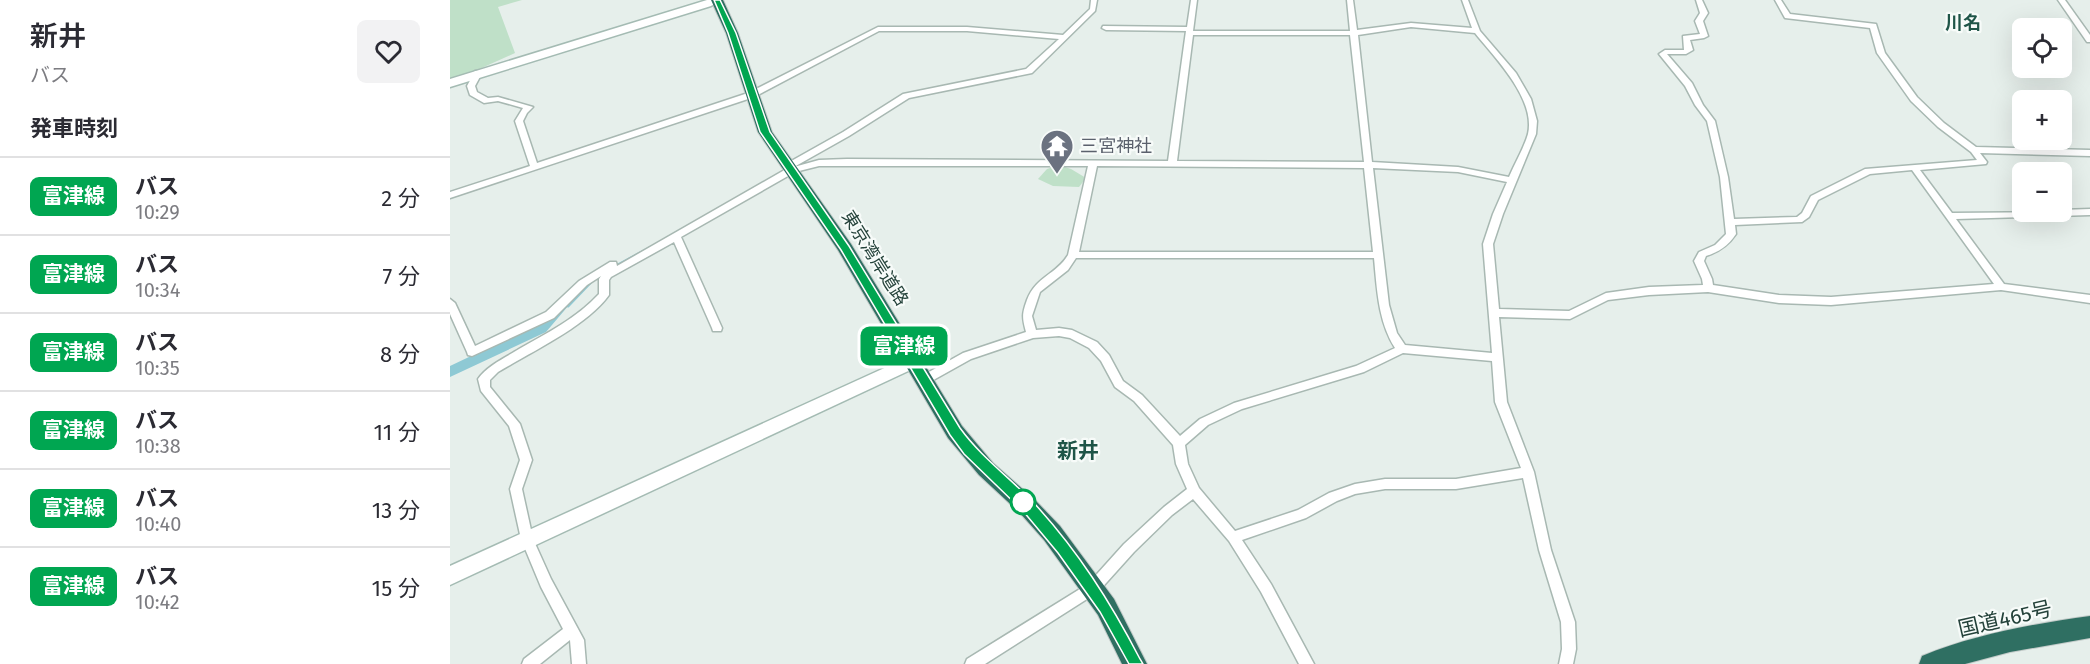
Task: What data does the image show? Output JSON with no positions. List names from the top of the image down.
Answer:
{
  "streets": {
    "highway": ["東京湾岸道路", "国道465号"]
  },
  "districts": ["川名", "新井"],
  "places": {
    "temple": ["三宮神社"]
  },
  "lines": ["bus line 富津線"],
  "page": {
    "heading": [
      ["新井", "バス"],
      "発車時刻"
    ],
    "on_map": "富津線",
    "map_buttons": ["+", "−"],
    "list": [
      {
        "mark": "富津線",
        "name": "バス",
        "note": "10:29",
        "value": "2 分"
      },
      {
        "mark": "富津線",
        "name": "バス",
        "note": "10:34",
        "value": "7 分"
      },
      {
        "mark": "富津線",
        "name": "バス",
        "note": "10:35",
        "value": "8 分"
      },
      {
        "mark": "富津線",
        "name": "バス",
        "note": "10:38",
        "value": "11 分"
      },
      {
        "mark": "富津線",
        "name": "バス",
        "note": "10:40",
        "value": "13 分"
      },
      {
        "mark": "富津線",
        "name": "バス",
        "note": "10:42",
        "value": "15 分"
      }
    ]
  }
}
